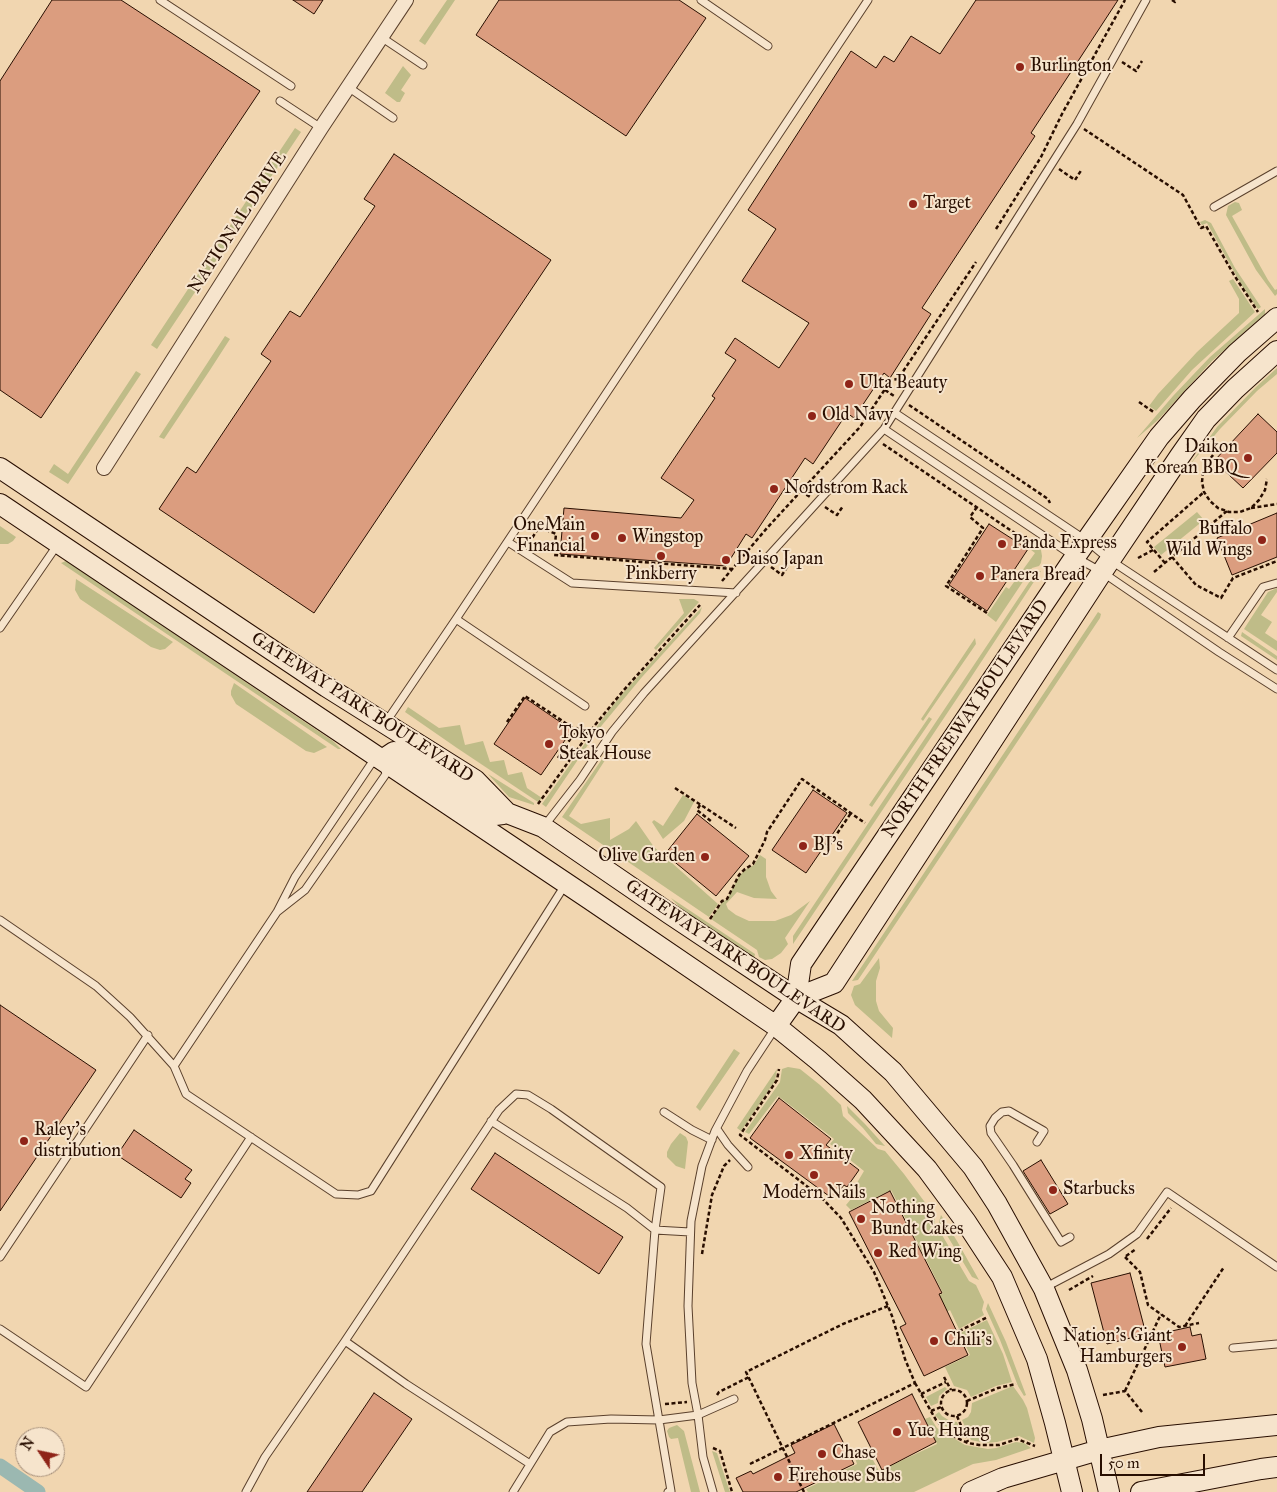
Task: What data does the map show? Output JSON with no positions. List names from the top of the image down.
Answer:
{
  "streets": {
    "street": ["NATIONAL DRIVE", "GATEWAY PARK BOULEVARD", "NORTH FREEWAY BOULEVARD"]
  },
  "crossings": [
    ["GATEWAY PARK BOULEVARD", "NORTH FREEWAY BOULEVARD"]
  ],
  "places": [
    "Burlington",
    "Target",
    "Ulta Beauty",
    "Old Navy",
    "Daikon Korean BBQ",
    "Nordstrom Rack",
    "OneMain Financial",
    "Wingstop",
    "Buffalo Wild Wings",
    "Panda Express",
    "Pinkberry",
    "Daiso Japan",
    "Panera Bread",
    "Tokyo Steak House",
    "BJ's",
    "Olive Garden",
    "Raley's distribution",
    "Xfinity",
    "Modern Nails",
    "Starbucks",
    "Nothing Bundt Cakes",
    "Red Wing",
    "Chili's",
    "Nation's Giant Hamburgers",
    "Yue Huang",
    "Chase",
    "Firehouse Subs"
  ],
  "scale_bar": "50 m",
  "north": "top left"
}
